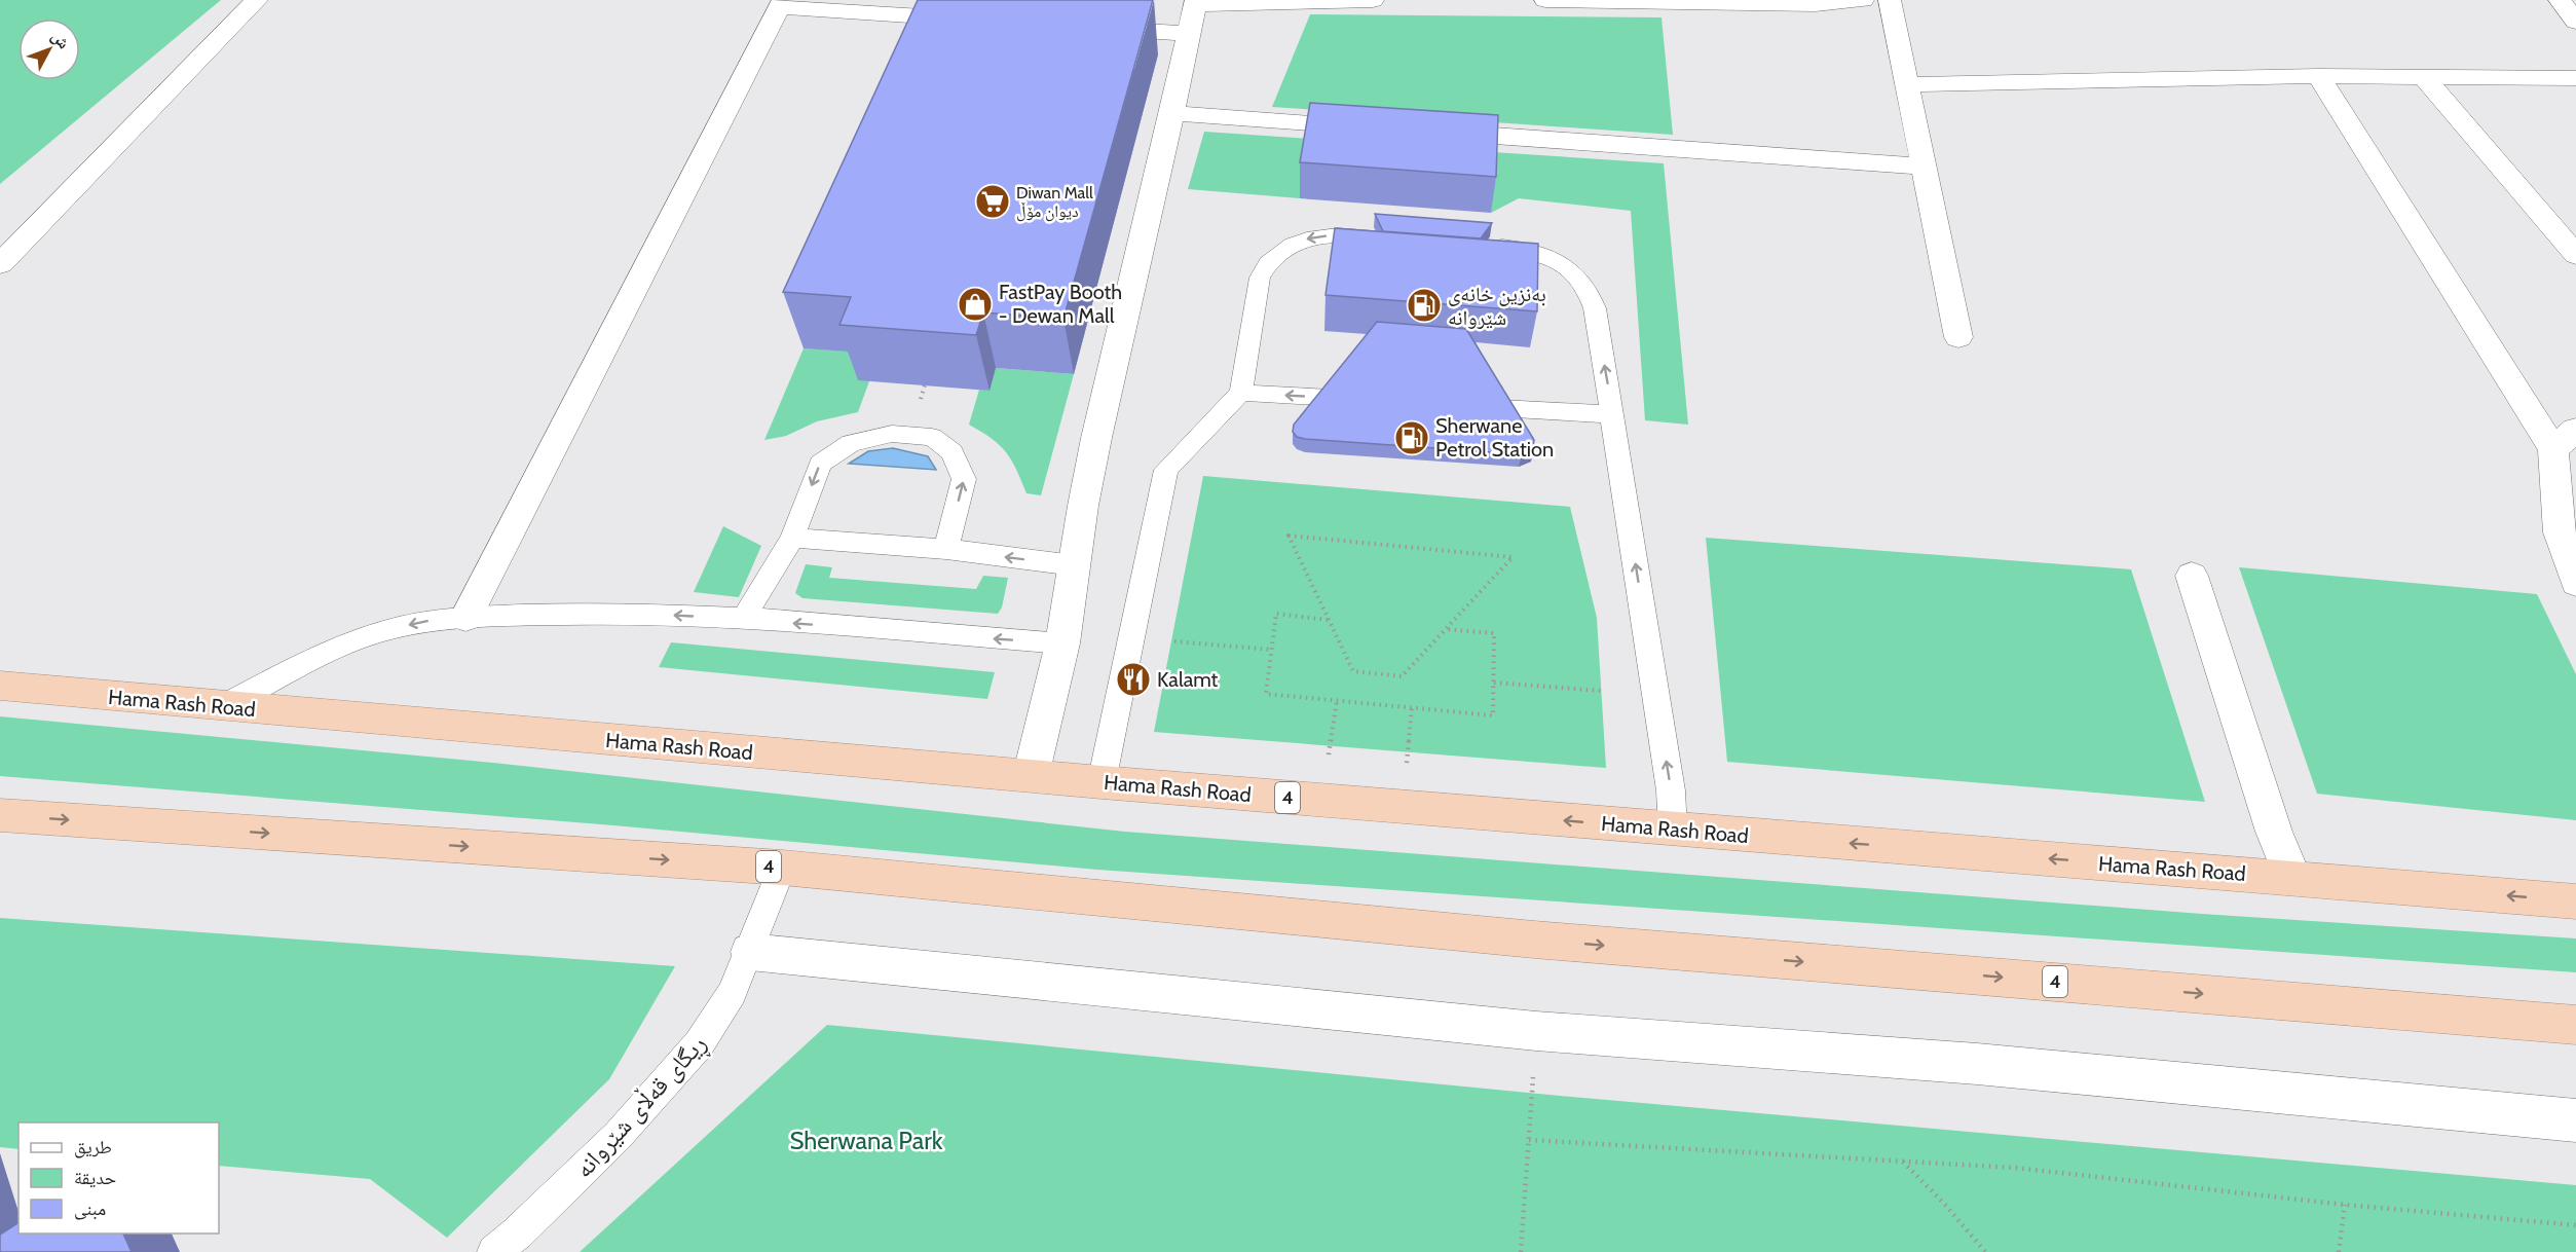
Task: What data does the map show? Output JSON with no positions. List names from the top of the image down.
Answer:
{
  "streets": {
    "highway": ["Hama Rash Road", "4"],
    "lane": ["ڕیگای قەڵای شێروانە"]
  },
  "crossings": [
    ["4", "ڕیگای قەڵای شێروانە"]
  ],
  "parks": ["Sherwana Park"],
  "places": {
    "supermarket": ["Diwan Mall دیوان مۆڵ"],
    "shop": ["FastPay Booth - Dewan Mall"],
    "fuel station": ["بەنزین خانەی شێروانە", "Sherwane Petrol Station"],
    "restaurant": ["Kalamt"]
  },
  "legend": ["طريق", "حديقة", "مبنى"],
  "north": "top right"
}
